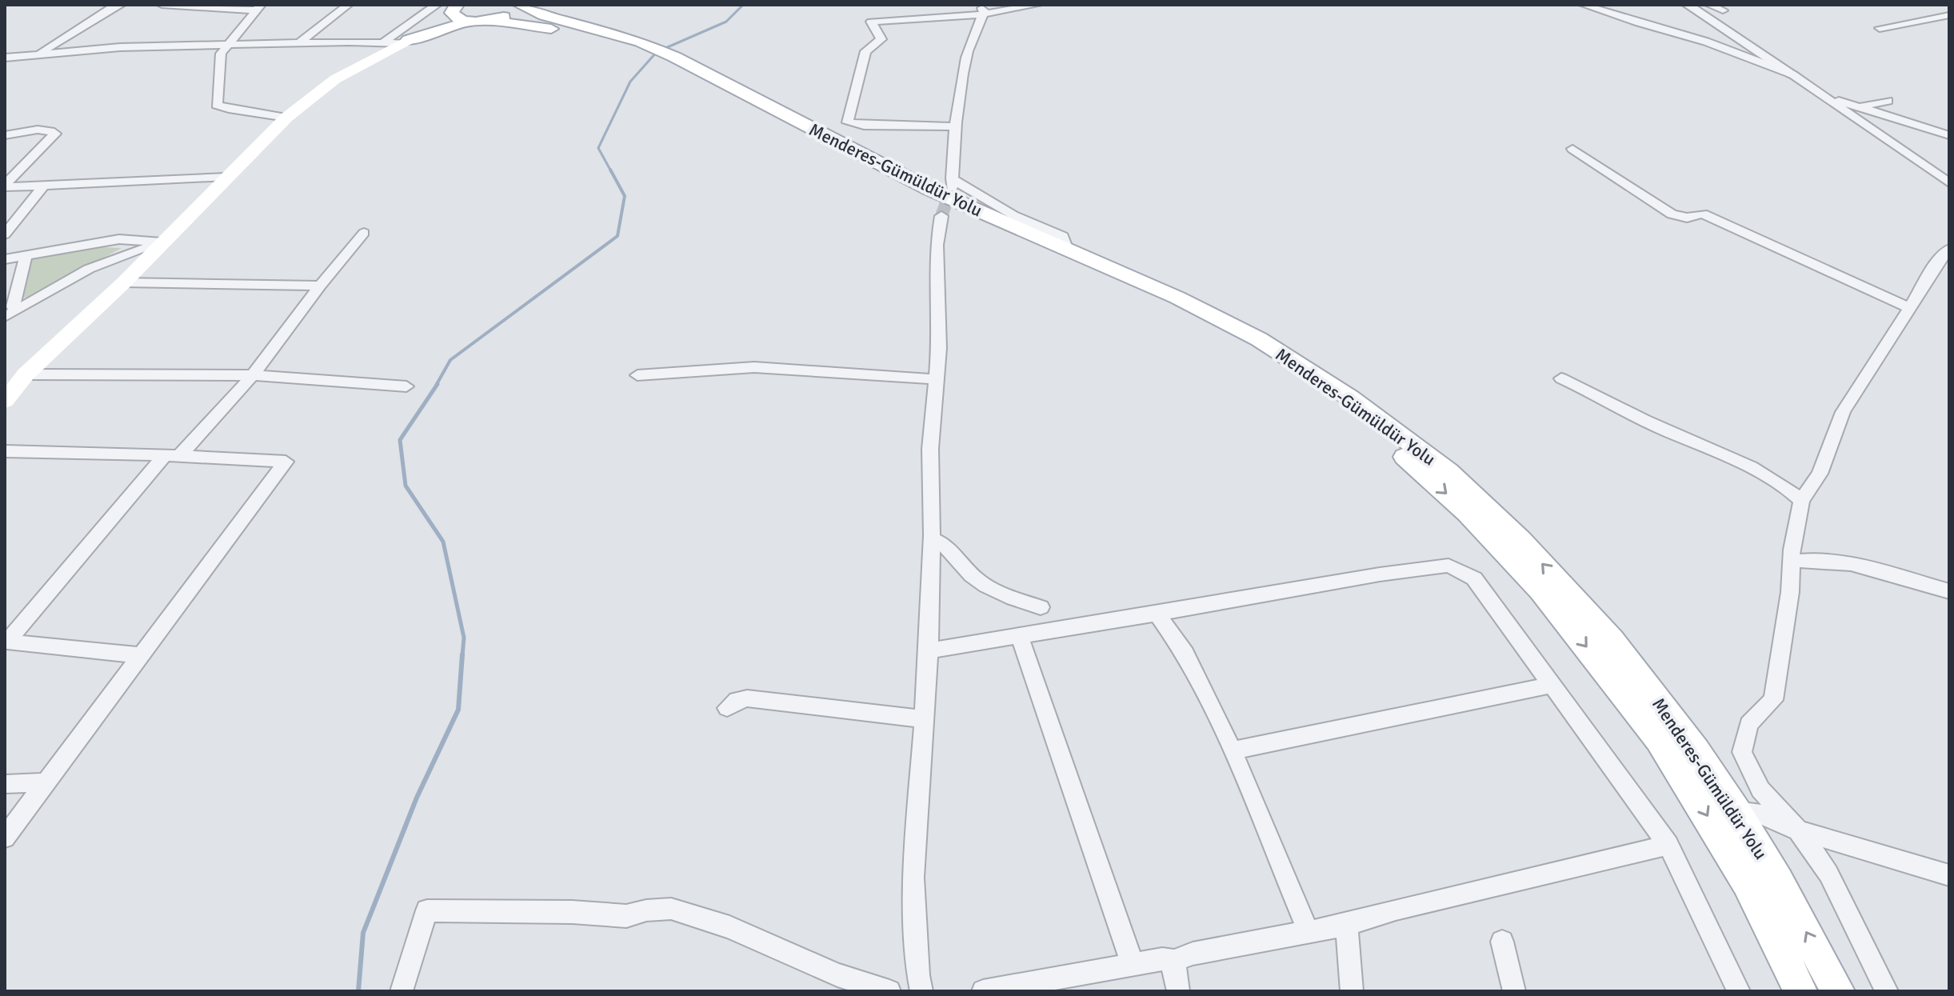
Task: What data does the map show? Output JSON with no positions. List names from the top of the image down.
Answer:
{
  "streets": {
    "main road": ["Menderes-Gümüldür Yolu"]
  }
}
